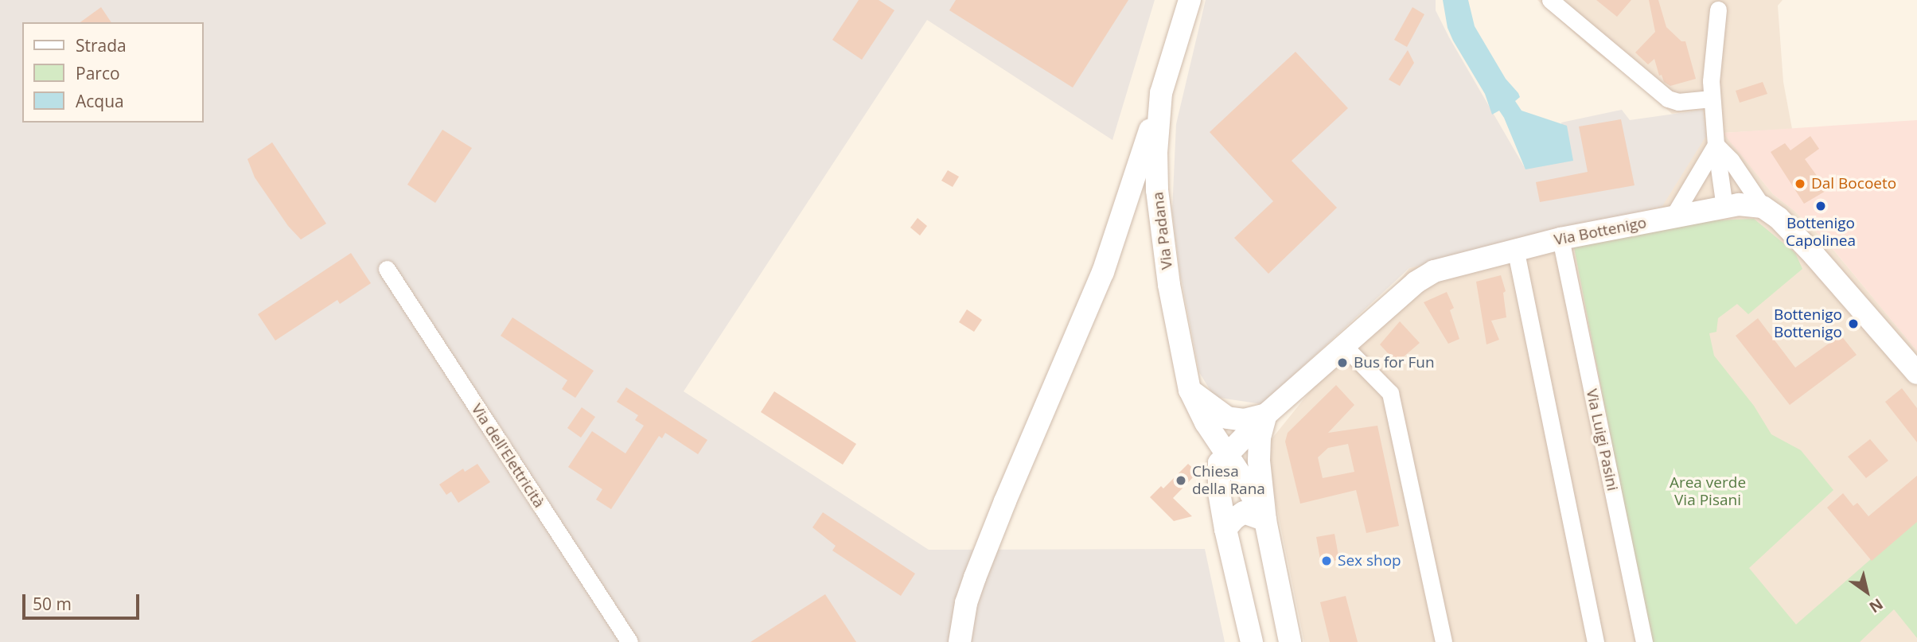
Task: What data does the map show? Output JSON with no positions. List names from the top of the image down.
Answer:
{
  "streets": {
    "main road": ["Via Padana", "Via Bottenigo"],
    "street": ["Via Luigi Pasini", "Via dell'Elettricità"]
  },
  "crossings": [
    ["Via Padana", "Via Bottenigo"],
    ["Via Bottenigo", "Via Luigi Pasini"]
  ],
  "parks": ["Area verde Via Pisani"],
  "places": [
    "Dal Bocoeto",
    "Bottenigo Capolinea",
    "Bottenigo Bottenigo",
    "Bus for Fun",
    "Chiesa della Rana",
    "Sex shop"
  ],
  "legend": ["Strada", "Parco", "Acqua"],
  "scale_bar": "50 m",
  "north": "bottom right"
}
